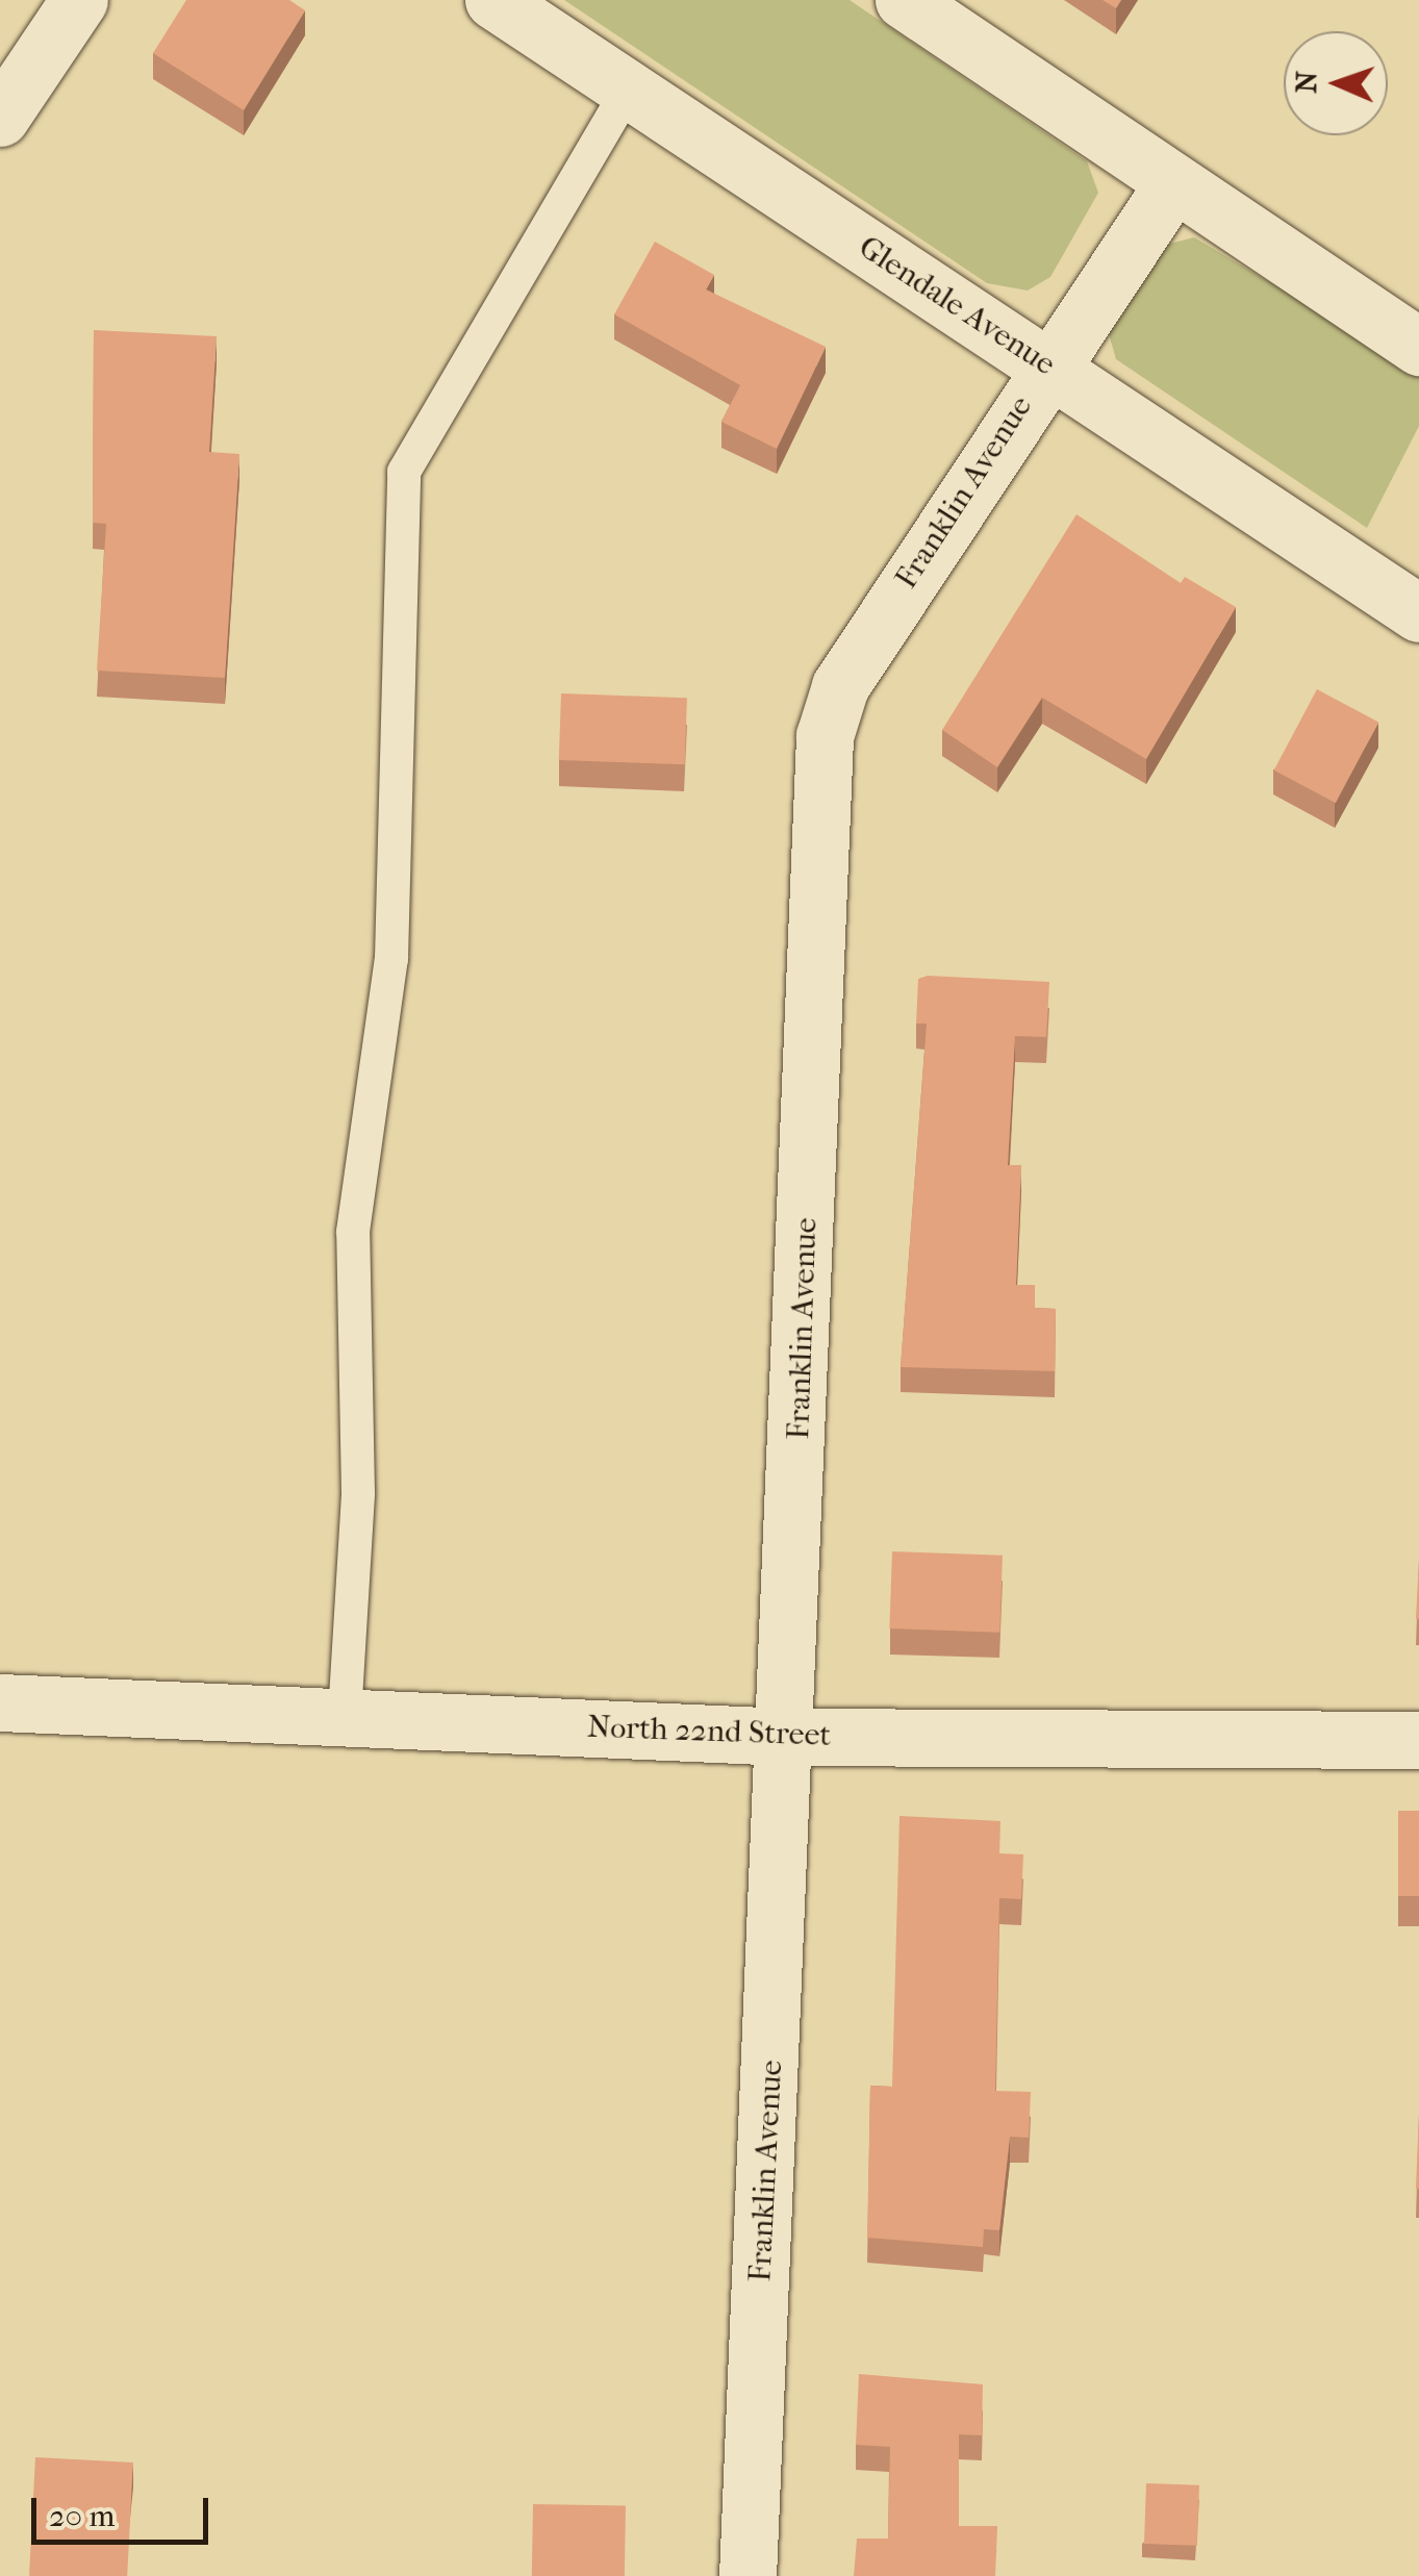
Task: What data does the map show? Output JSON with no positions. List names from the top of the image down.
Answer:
{
  "streets": {
    "street": ["Glendale Avenue", "Franklin Avenue", "North 22nd Street"]
  },
  "crossings": [
    ["Glendale Avenue", "Franklin Avenue"],
    ["Franklin Avenue", "North 22nd Street"]
  ],
  "scale_bar": "20 m",
  "north": "left"
}
